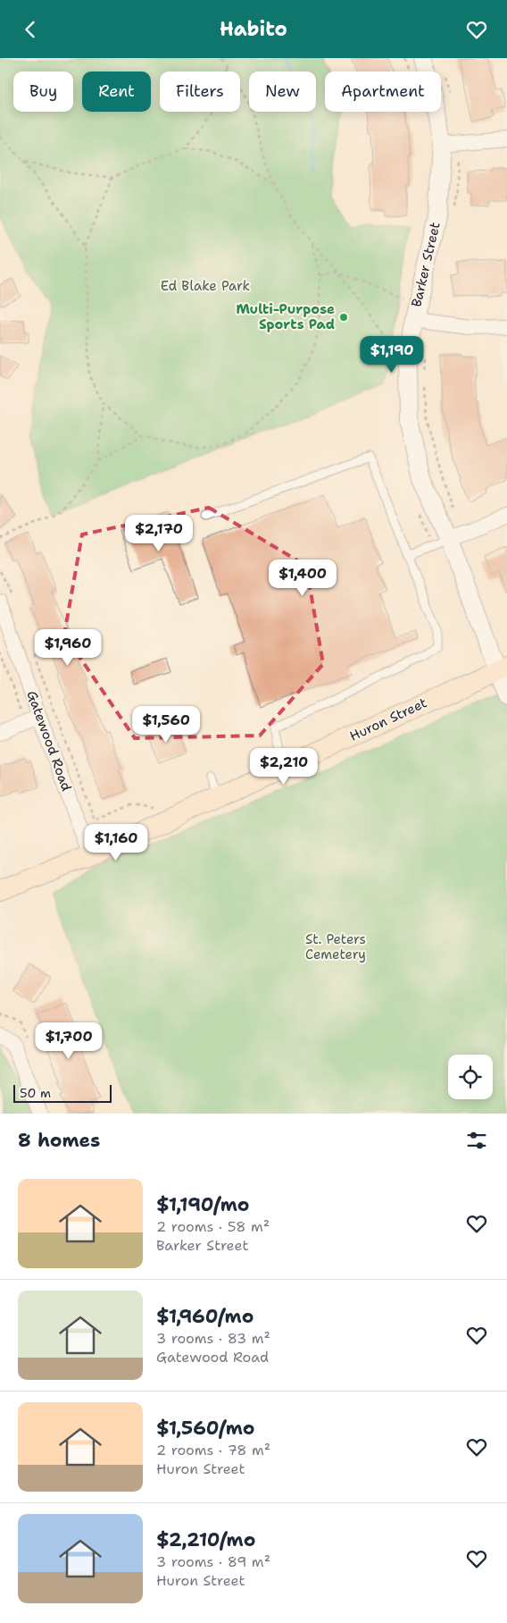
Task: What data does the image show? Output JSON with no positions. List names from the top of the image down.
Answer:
{
  "streets": {
    "main road": ["Huron Street"],
    "street": ["Barker Street", "Gatewood Road"]
  },
  "crossings": [
    ["Barker Street", "Huron Street"],
    ["Huron Street", "Gatewood Road"]
  ],
  "parks": ["Ed Blake Park", "St. Peters Cemetery"],
  "places": ["Multi-Purpose Sports Pad"],
  "scale_bar": "50 m",
  "page": {
    "header": "Habito",
    "chip": [
      "Buy",
      "Rent",
      "Filters",
      "New",
      "Apartment"
    ],
    "price": [
      "$1,190",
      "$2,170",
      "$1,400",
      "$1,960",
      "$1,560",
      "$2,210",
      "$1,160",
      "$1,700"
    ],
    "scale": "50 m",
    "heading": "8 homes",
    "list": [
      {
        "name": "$1,190/mo",
        "note": "2 rooms · 58 m² · Barker Street"
      },
      {
        "name": "$1,960/mo",
        "note": "3 rooms · 83 m² · Gatewood Road"
      },
      {
        "name": "$1,560/mo",
        "note": "2 rooms · 78 m² · Huron Street"
      },
      {
        "name": "$2,210/mo",
        "note": "3 rooms · 89 m² · Huron Street"
      }
    ]
  }
}
